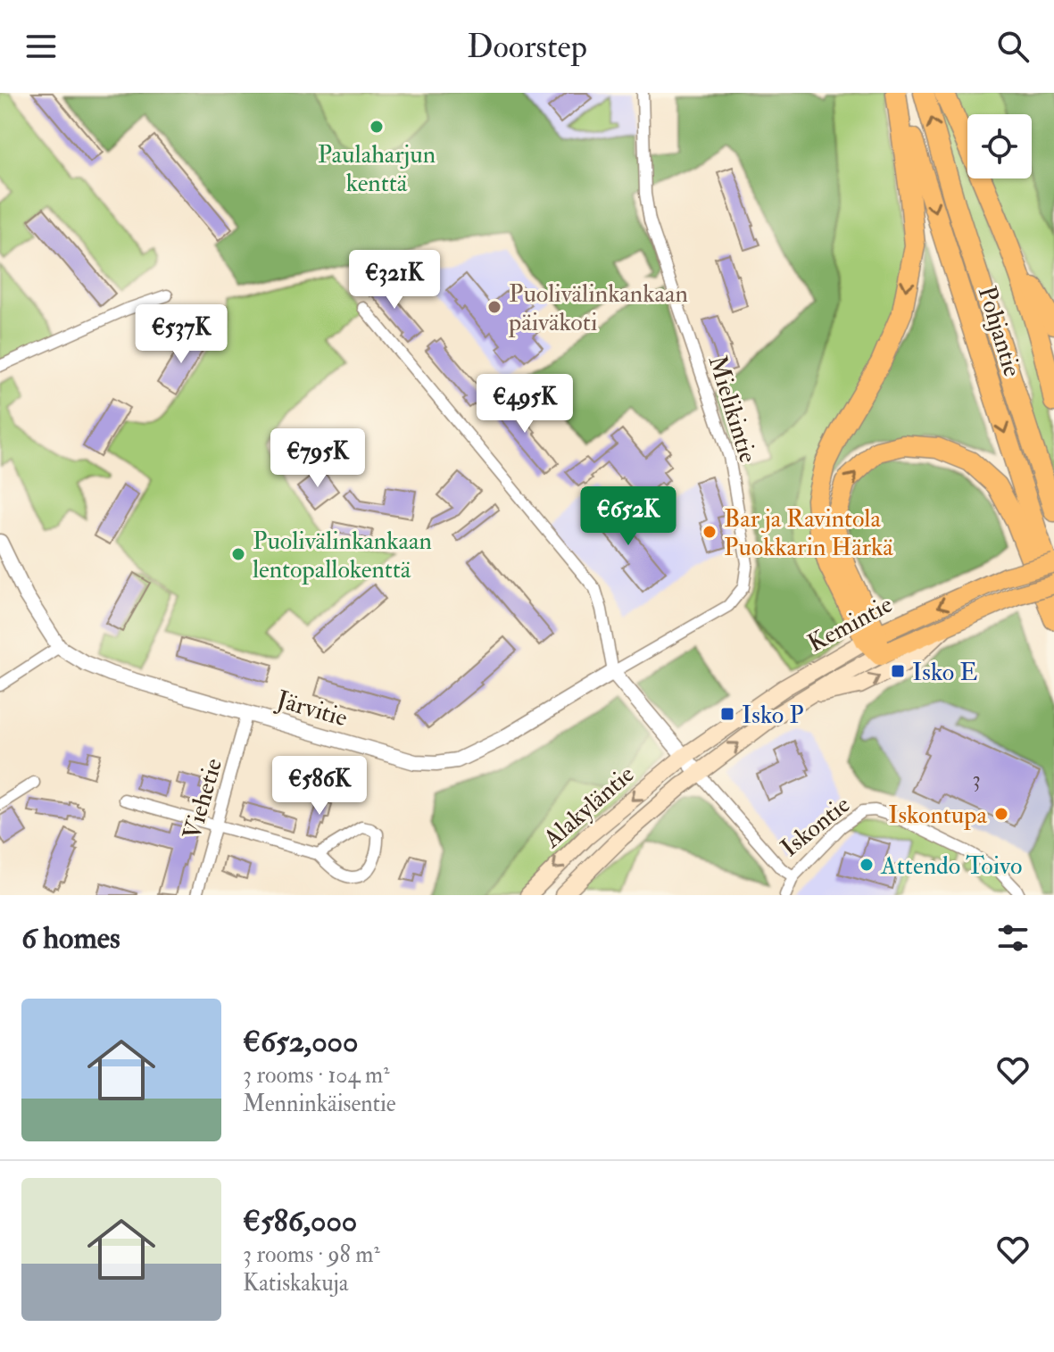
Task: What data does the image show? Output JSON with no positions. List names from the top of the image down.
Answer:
{
  "streets": {
    "highway": ["Pohjantie"],
    "main road": ["Kemintie", "Alakyläntie"],
    "street": [
      "Mielikintie",
      "Järvitie",
      "Viehetie",
      "Iskontie"
    ]
  },
  "crossings": [
    ["Pohjantie", "Kemintie"],
    ["Mielikintie", "Järvitie"],
    ["Kemintie", "Alakyläntie"],
    ["Kemintie", "Iskontie"],
    ["Järvitie", "Viehetie"],
    ["Alakyläntie", "Iskontie"]
  ],
  "places": {
    "other": [
      "Paulaharjun kenttä",
      "Puolivälinkankaan päiväkoti",
      "Bar ja Ravintola Puokkarin Härkä",
      "Puolivälinkankaan lentopallokenttä",
      "Iskontupa",
      "Attendo Toivo"
    ],
    "transit": ["Isko E", "Isko P"]
  },
  "house_numbers": ["3"],
  "page": {
    "header": "Doorstep",
    "price": [
      "€321K",
      "€537K",
      "€495K",
      "€795K",
      "€652K",
      "€586K"
    ],
    "heading": "6 homes",
    "list": [
      {
        "name": "€652,000",
        "note": "3 rooms · 104 m² · Menninkäisentie"
      },
      {
        "name": "€586,000",
        "note": "3 rooms · 98 m² · Katiskakuja"
      }
    ]
  }
}
